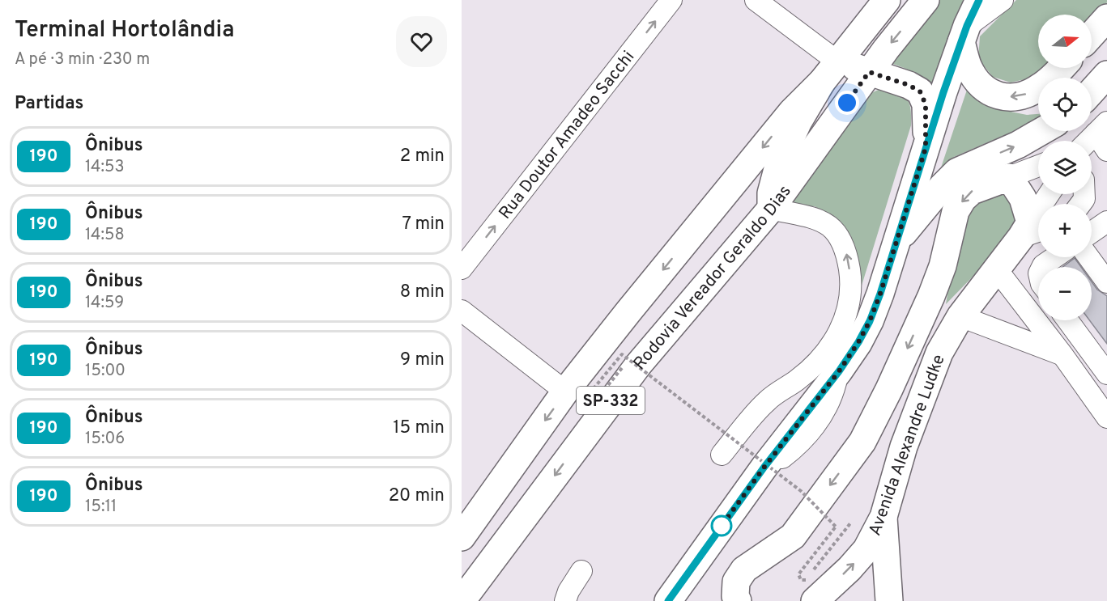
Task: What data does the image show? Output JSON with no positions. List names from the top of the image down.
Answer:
{
  "streets": {
    "main road": ["Rodovia Vereador Geraldo Dias", "SP-332", "Avenida Alexandre Ludke"],
    "street": ["Rua Doutor Amadeo Sacchi"]
  },
  "one_way": ["Rua Doutor Amadeo Sacchi"],
  "lines": ["bus line 190"],
  "north": "right",
  "page": {
    "heading": [
      ["Terminal Hortolândia", "A pé · 3 min · 230 m"],
      "Partidas"
    ],
    "map_buttons": ["+", "−"],
    "list": [
      {
        "mark": "190",
        "name": "Ônibus",
        "note": "14:53",
        "value": "2 min"
      },
      {
        "mark": "190",
        "name": "Ônibus",
        "note": "14:58",
        "value": "7 min"
      },
      {
        "mark": "190",
        "name": "Ônibus",
        "note": "14:59",
        "value": "8 min"
      },
      {
        "mark": "190",
        "name": "Ônibus",
        "note": "15:00",
        "value": "9 min"
      },
      {
        "mark": "190",
        "name": "Ônibus",
        "note": "15:06",
        "value": "15 min"
      },
      {
        "mark": "190",
        "name": "Ônibus",
        "note": "15:11",
        "value": "20 min"
      }
    ]
  }
}
